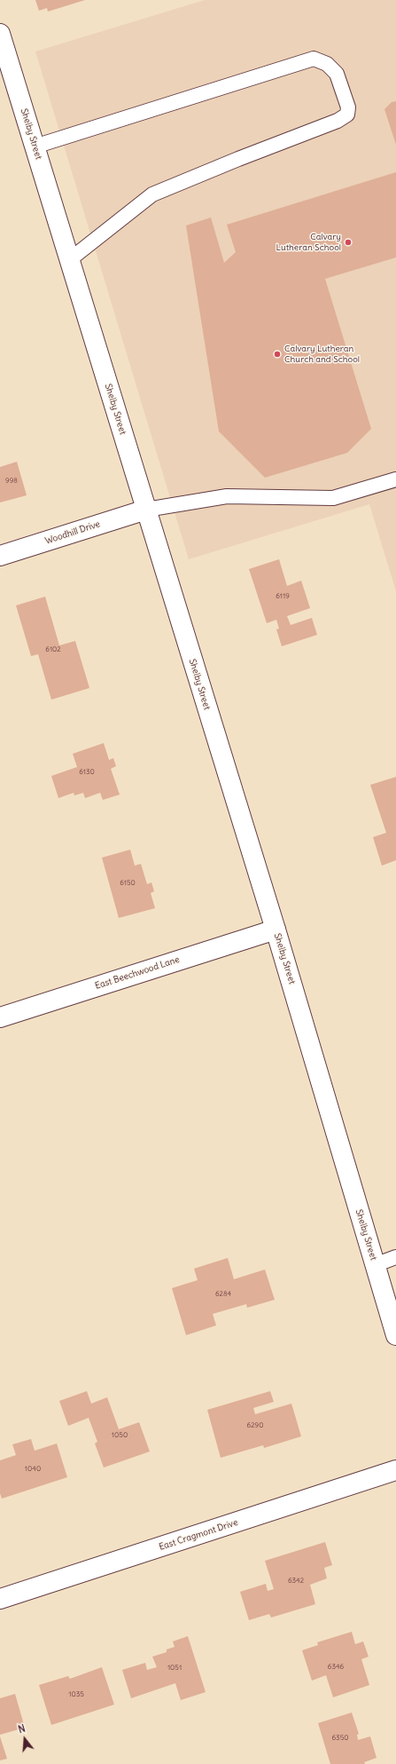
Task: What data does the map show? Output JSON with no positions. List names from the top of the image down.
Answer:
{
  "streets": {
    "street": [
      "Shelby Street",
      "Woodhill Drive",
      "East Beechwood Lane",
      "East Cragmont Drive"
    ]
  },
  "crossings": [
    ["Shelby Street", "Woodhill Drive"],
    ["Shelby Street", "East Beechwood Lane"]
  ],
  "places": ["Calvary Lutheran School", "Calvary Lutheran Church and School"],
  "house_numbers": [
    "998",
    "6119",
    "6102",
    "6130",
    "6150",
    "6284",
    "6290",
    "1050",
    "1040",
    "6342",
    "6346",
    "1051",
    "1035",
    "6350"
  ],
  "north": "top"
}
